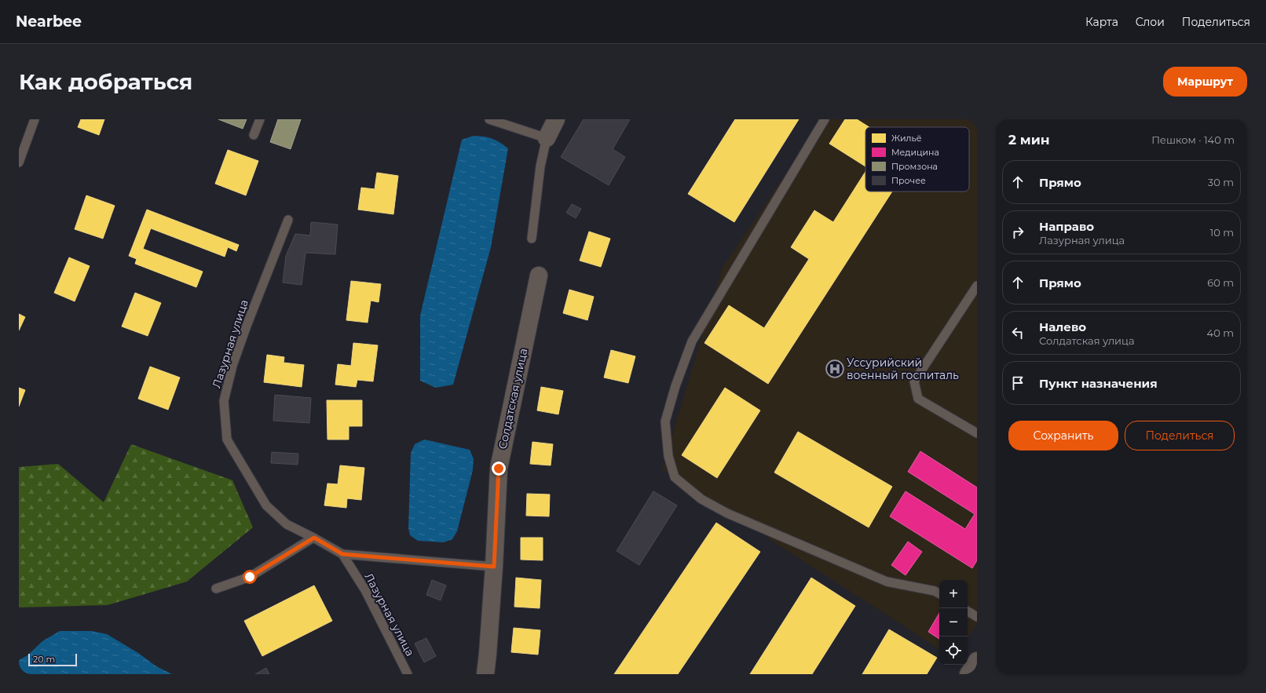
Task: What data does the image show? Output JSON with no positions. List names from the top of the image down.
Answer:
{
  "streets": {
    "street": ["Солдатская улица"],
    "lane": ["Лазурная улица"]
  },
  "places": {
    "hospital": ["Уссурийский военный госпиталь"]
  },
  "legend": [
    "Жильё",
    "Медицина",
    "Промзона",
    "Прочее"
  ],
  "scale_bar": "20 m",
  "page": {
    "header": "Nearbee",
    "nav": ["Карта", "Слои", "Поделиться"],
    "buttons": [
      "Маршрут",
      ["Сохранить", "Поделиться"]
    ],
    "title": "Как добраться",
    "heading": ["2 мин", "Пешком · 140 m"],
    "list": [
      ["Прямо", "30 m"],
      ["Направо", "Лазурная улица", "10 m"],
      ["Прямо", "60 m"],
      ["Налево", "Солдатская улица", "40 m"],
      "Пункт назначения"
    ],
    "map_buttons": ["+", "−"],
    "scale": "20 m"
  }
}
